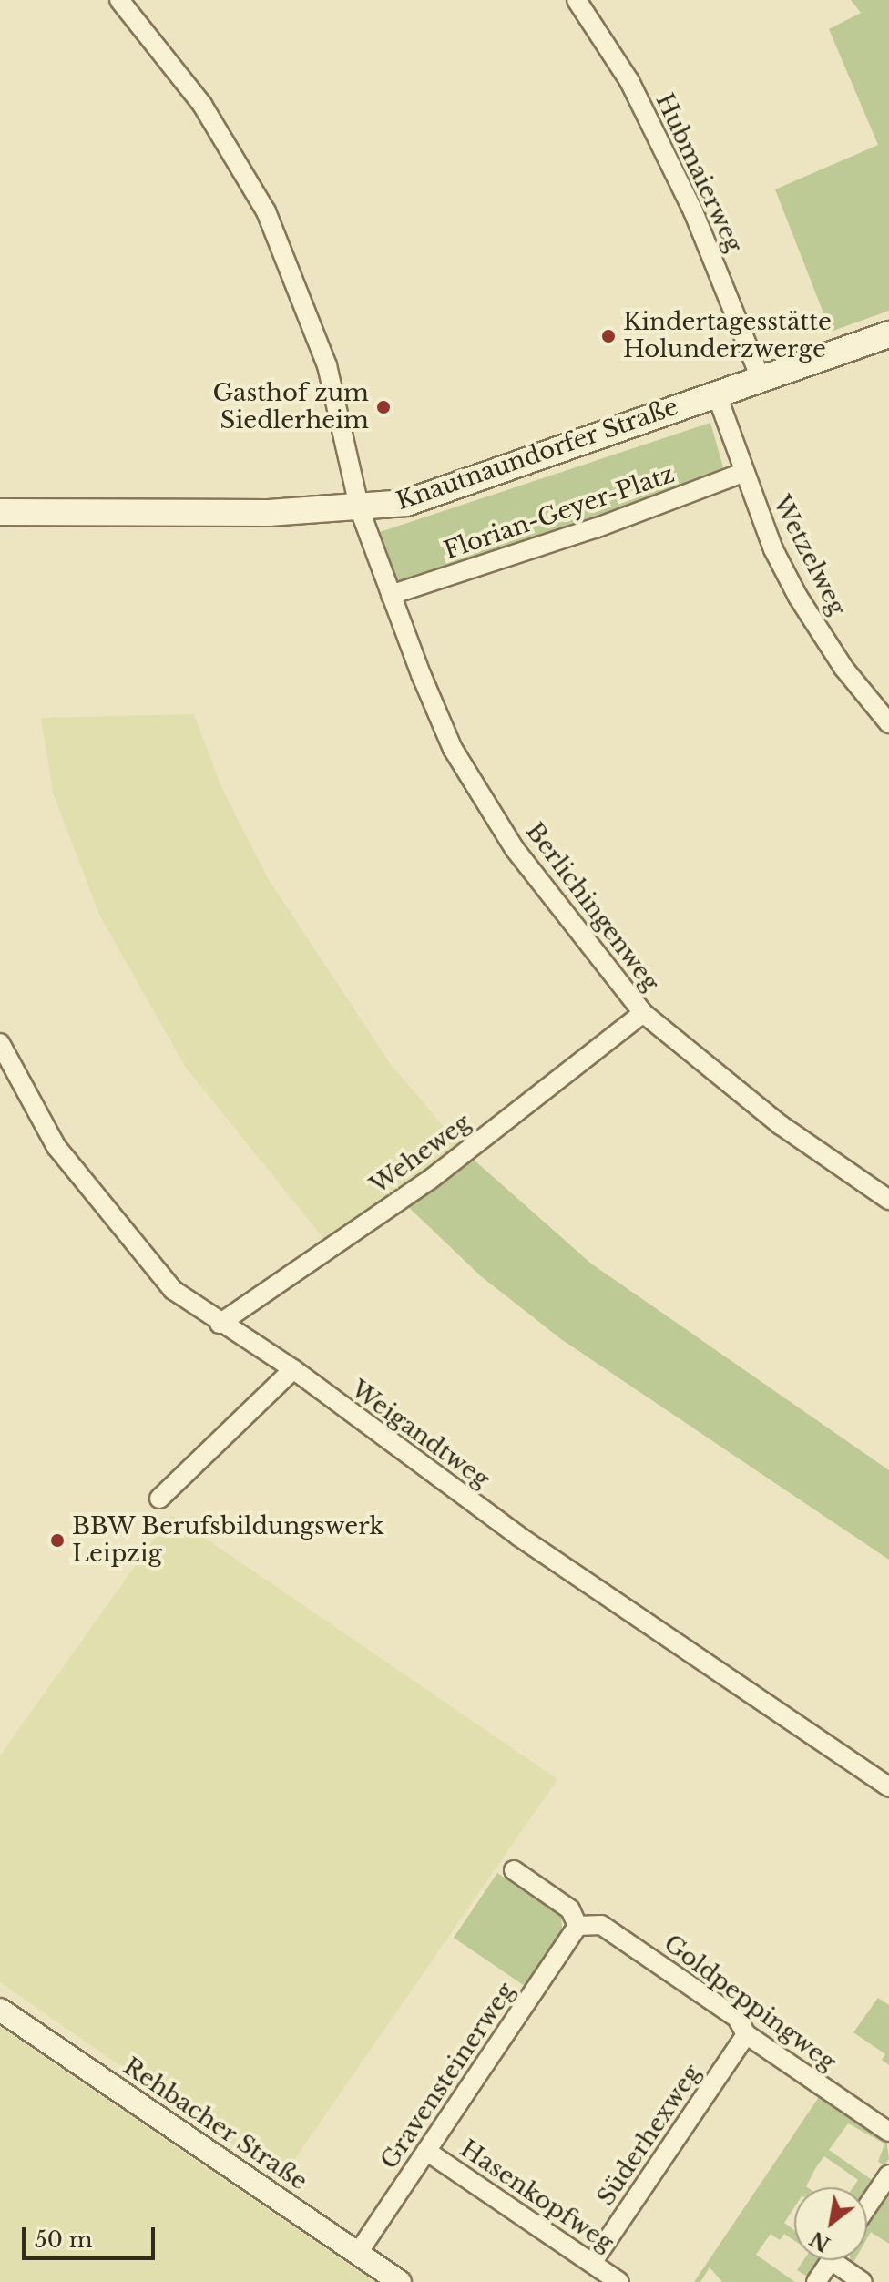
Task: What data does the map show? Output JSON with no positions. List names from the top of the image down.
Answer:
{
  "streets": {
    "main road": ["Knautnaundorfer Straße"],
    "street": [
      "Hubmaierweg",
      "Florian-Geyer-Platz",
      "Wetzelweg",
      "Berlichingenweg",
      "Weheweg",
      "Weigandtweg",
      "Goldpeppingweg",
      "Gravensteinerweg",
      "Rehbacher Straße",
      "Süderhexweg",
      "Hasenkopfweg"
    ]
  },
  "crossings": [
    ["Hubmaierweg", "Knautnaundorfer Straße"],
    ["Knautnaundorfer Straße", "Wetzelweg"],
    ["Knautnaundorfer Straße", "Berlichingenweg"],
    ["Florian-Geyer-Platz", "Wetzelweg"],
    ["Florian-Geyer-Platz", "Berlichingenweg"],
    ["Berlichingenweg", "Weheweg"],
    ["Weheweg", "Weigandtweg"],
    ["Goldpeppingweg", "Gravensteinerweg"],
    ["Goldpeppingweg", "Süderhexweg"],
    ["Gravensteinerweg", "Rehbacher Straße"],
    ["Gravensteinerweg", "Hasenkopfweg"],
    ["Süderhexweg", "Hasenkopfweg"]
  ],
  "places": ["Kindertagesstätte Holunderzwerge", "Gasthof zum Siedlerheim", "BBW Berufsbildungswerk Leipzig"],
  "scale_bar": "50 m",
  "north": "bottom left"
}
